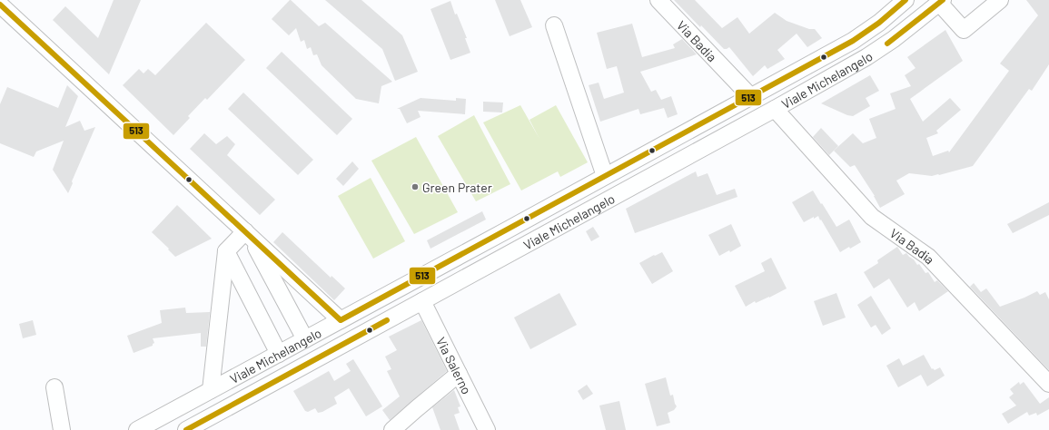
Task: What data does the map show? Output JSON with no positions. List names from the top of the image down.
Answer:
{
  "streets": {
    "street": ["Via Badia", "Viale Michelangelo", "Via Salerno"]
  },
  "crossings": [
    ["Via Badia", "Viale Michelangelo"],
    ["Viale Michelangelo", "Via Salerno"]
  ],
  "places": ["Green Prater"],
  "lines": ["transit line 513"]
}
